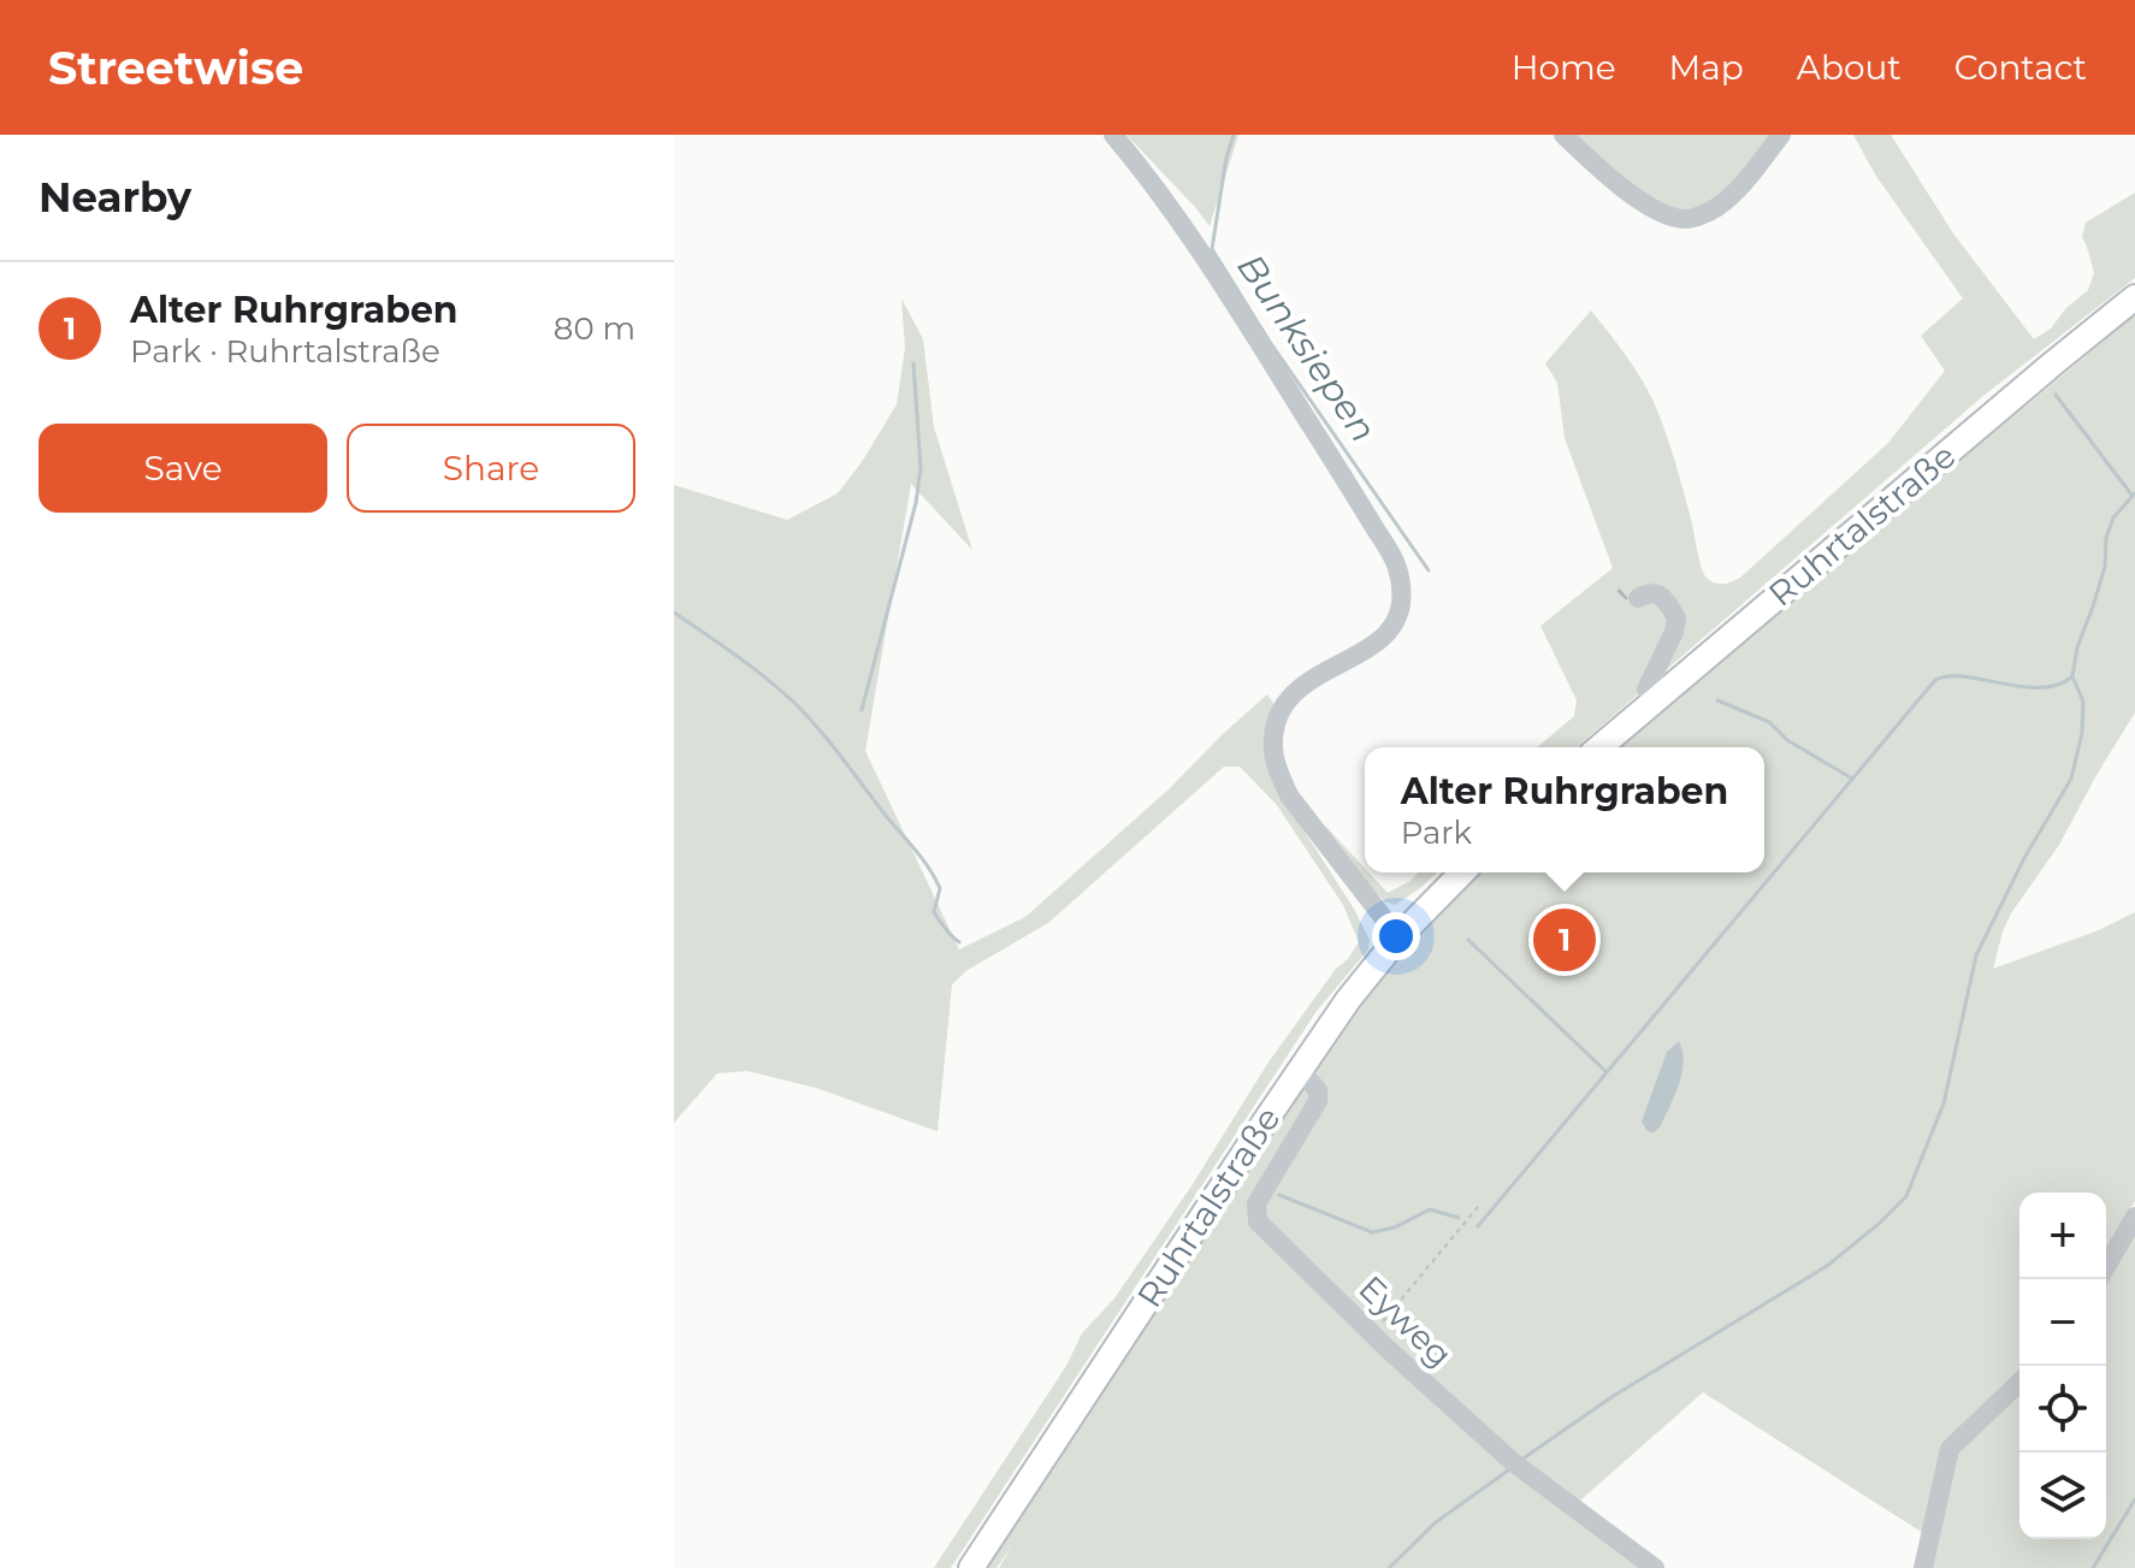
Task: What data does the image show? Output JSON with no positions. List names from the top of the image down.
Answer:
{
  "streets": {
    "main road": ["Ruhrtalstraße"],
    "street": ["Eyweg"]
  },
  "crossings": [
    ["Ruhrtalstraße", "Eyweg"]
  ],
  "water": ["Bunksiepen"],
  "page": {
    "header": "Streetwise",
    "nav": [
      "Home",
      "Map",
      "About",
      "Contact"
    ],
    "heading": "Nearby",
    "list": [
      {
        "mark": "1",
        "name": "Alter Ruhrgraben",
        "note": "Park · Ruhrtalstraße",
        "value": "80 m"
      }
    ],
    "buttons": ["Save", "Share"],
    "popup": ["Alter Ruhrgraben", "Park"],
    "pins": "1",
    "map_buttons": ["+", "−"]
  }
}
